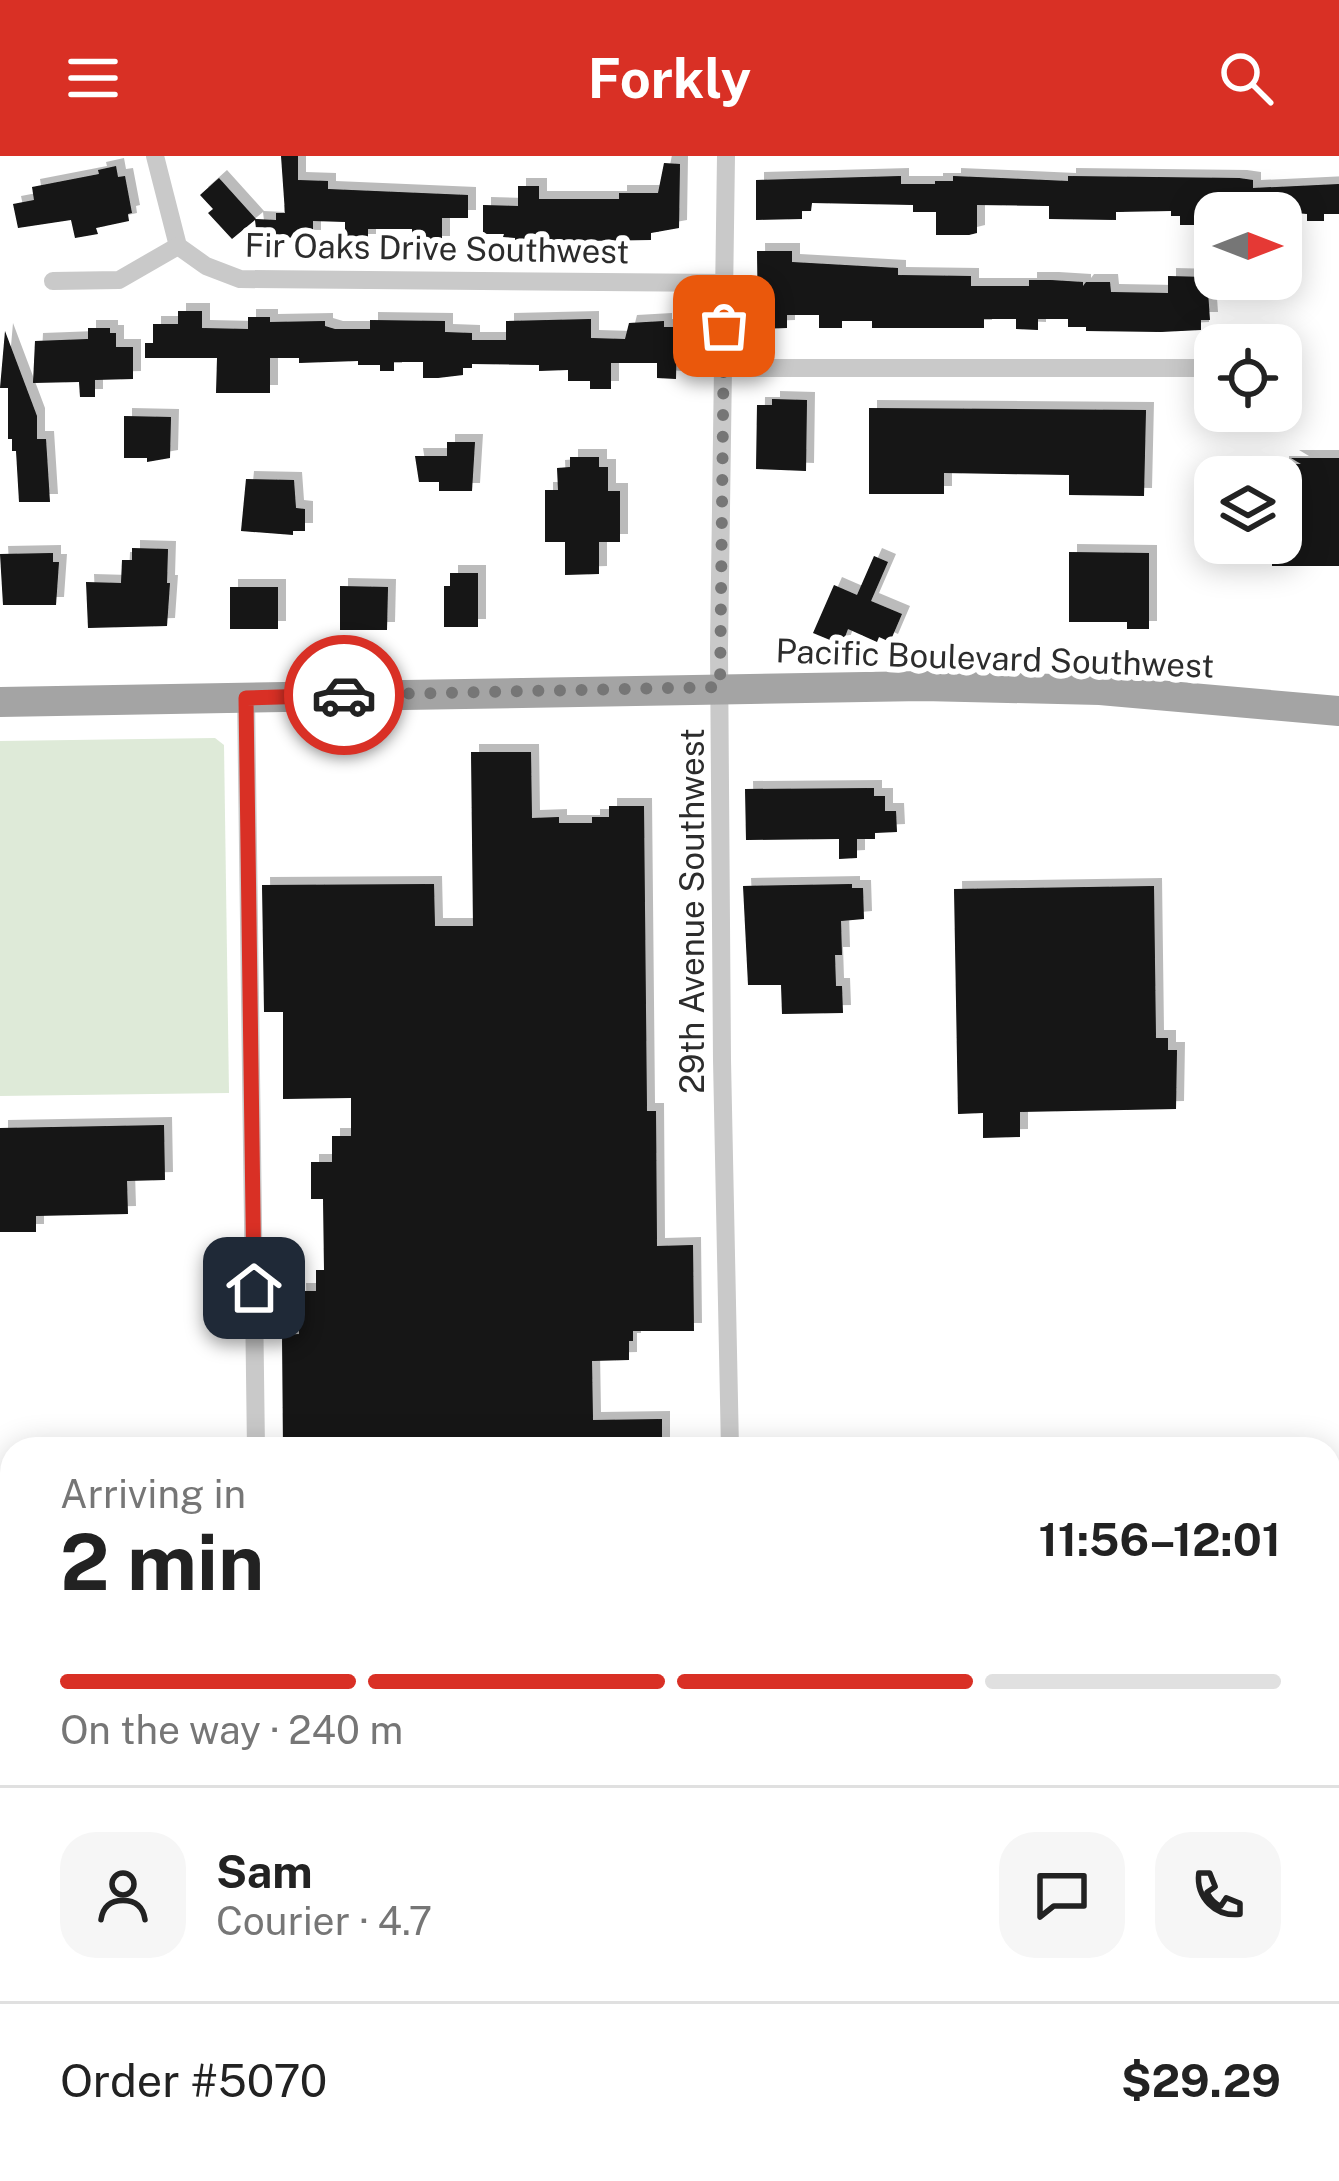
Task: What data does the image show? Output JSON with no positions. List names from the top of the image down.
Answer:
{
  "streets": {
    "main road": ["Pacific Boulevard Southwest"],
    "street": ["Fir Oaks Drive Southwest", "29th Avenue Southwest"]
  },
  "crossings": [
    ["Fir Oaks Drive Southwest", "29th Avenue Southwest"],
    ["Pacific Boulevard Southwest", "29th Avenue Southwest"]
  ],
  "north": "right",
  "page": {
    "header": "Forkly",
    "heading": ["2 min", "Arriving in", "11:56–12:01"],
    "panel": [
      "Sam",
      "Courier · 4.7",
      "Order #5070",
      "$29.29"
    ],
    "bar": "On the way · 240 m"
  }
}
